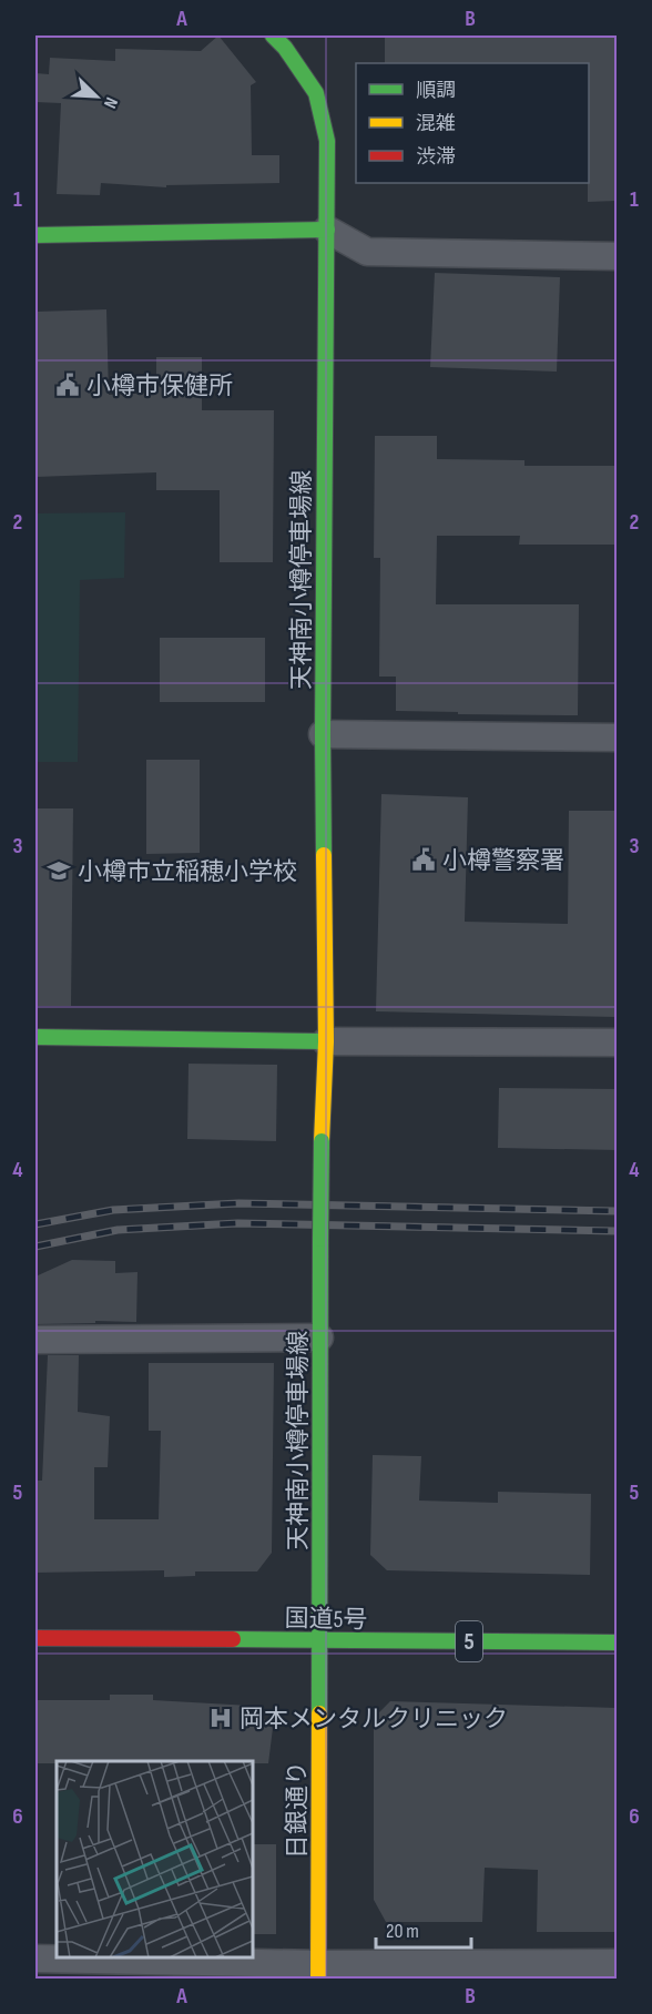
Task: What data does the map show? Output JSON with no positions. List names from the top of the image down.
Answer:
{
  "streets": {
    "main road": [
      "天神南小樽停車場線",
      "国道5号",
      "5",
      "日銀通り"
    ]
  },
  "crossings": [
    ["天神南小樽停車場線", "国道5号"],
    ["天神南小樽停車場線", "日銀通り"],
    ["国道5号", "日銀通り"]
  ],
  "places": {
    "public building": ["小樽市保健所", "小樽警察署"],
    "school or university": ["小樽市立稲穂小学校"],
    "hospital": ["岡本メンタルクリニック"]
  },
  "legend": ["順調", "混雑", "渋滞"],
  "scale_bar": "20 m",
  "north": "bottom right",
  "grid": {
    "columns": ["A", "B"],
    "rows": [
      "1",
      "2",
      "3",
      "4",
      "5",
      "6"
    ]
  }
}
